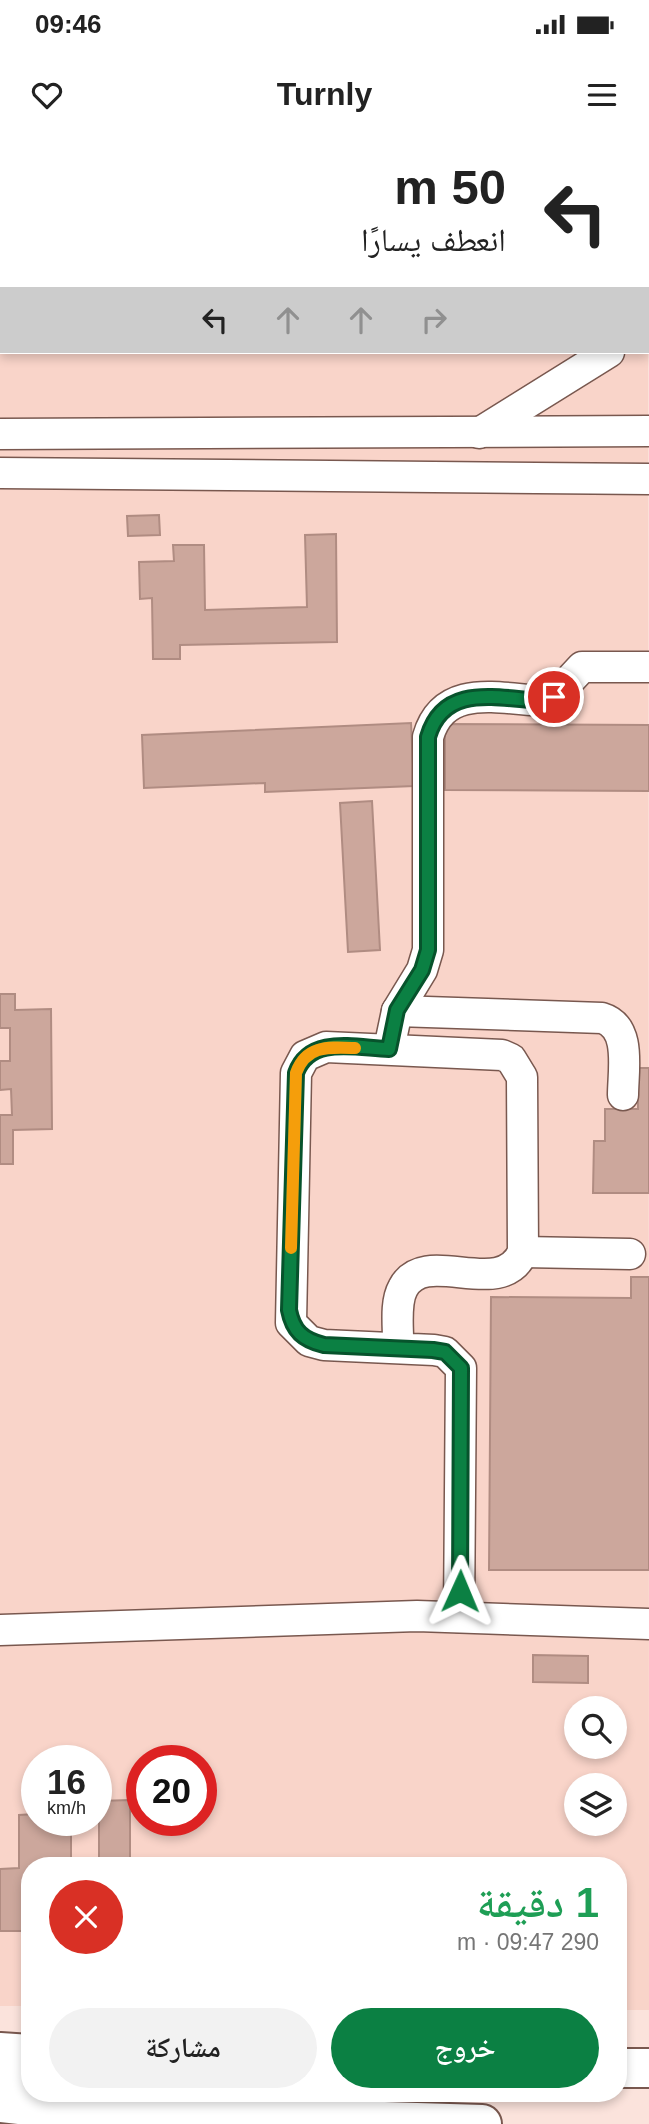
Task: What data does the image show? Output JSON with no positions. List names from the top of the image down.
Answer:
{
  "page": {
    "status": "09:46",
    "header": "Turnly",
    "turn": ["50 m", "انعطف يسارًا"],
    "speed": "16 km/h",
    "limit": "20",
    "heading": ["1 دقيقة", "290 m · 09:47"],
    "buttons": ["خروج", "مشاركة"]
  }
}
